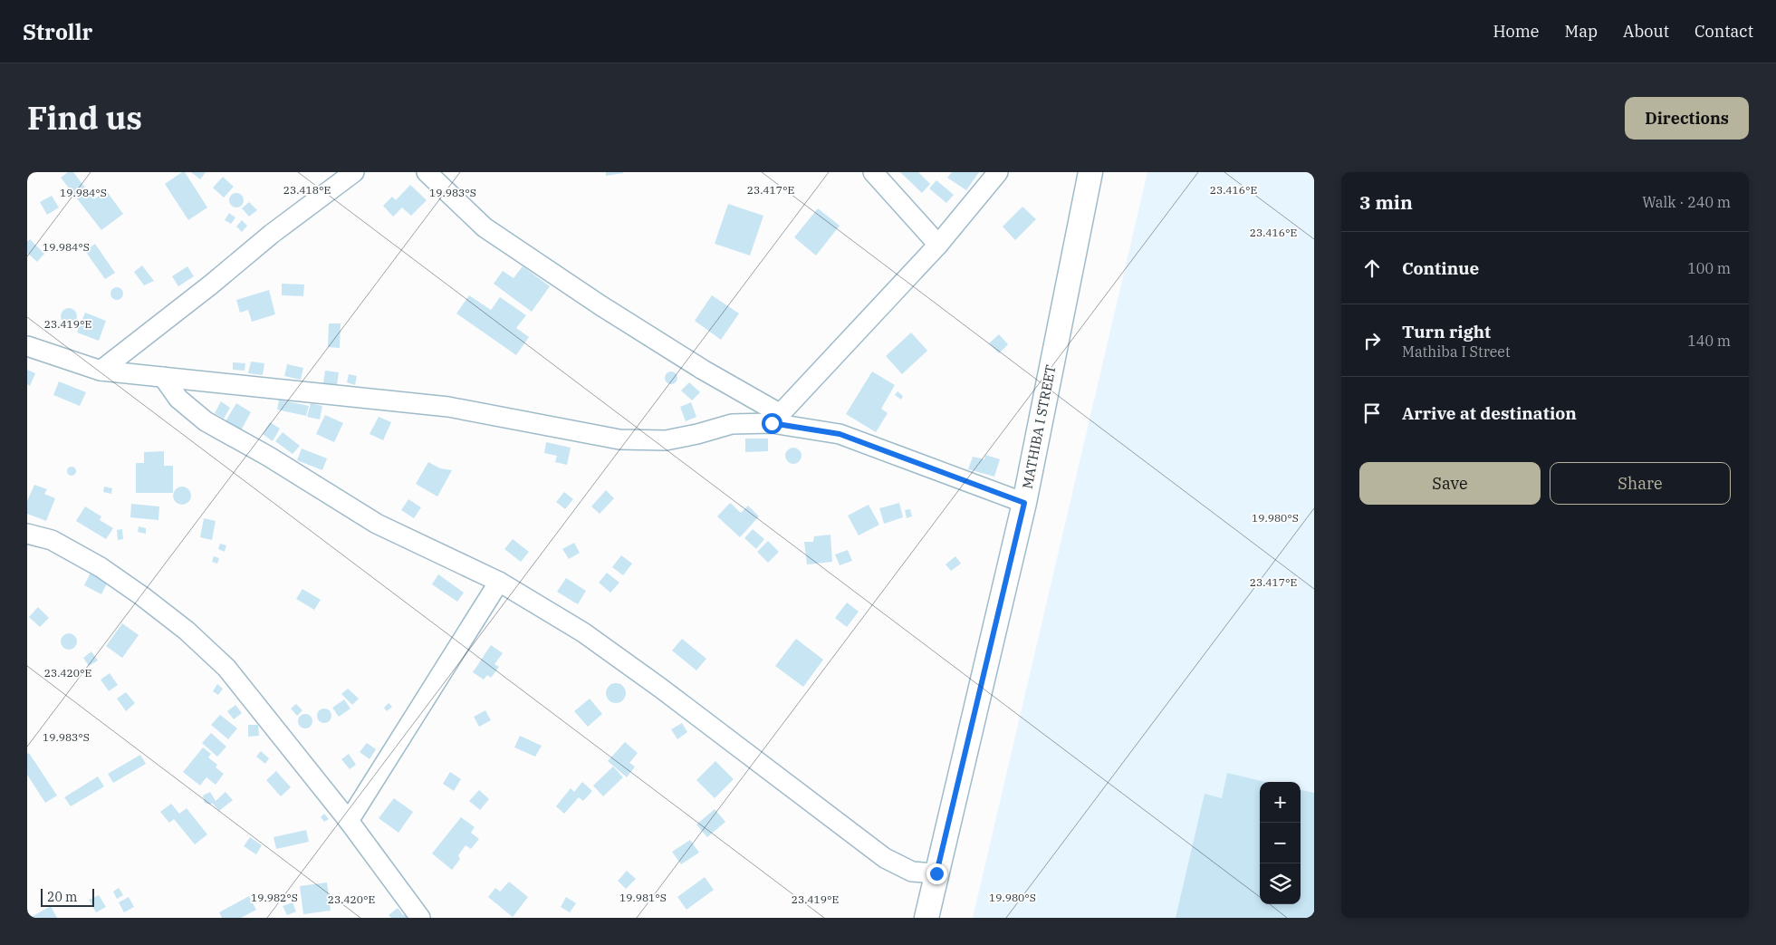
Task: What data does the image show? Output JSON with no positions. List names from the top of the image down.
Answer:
{
  "streets": {
    "street": ["MATHIBA I STREET"]
  },
  "scale_bar": "20 m",
  "page": {
    "header": "Strollr",
    "nav": [
      "Home",
      "Map",
      "About",
      "Contact"
    ],
    "title": "Find us",
    "buttons": [
      "Directions",
      ["Save", "Share"]
    ],
    "heading": ["3 min", "Walk · 240 m"],
    "list": [
      ["Continue", "100 m"],
      ["Turn right", "Mathiba I Street", "140 m"],
      "Arrive at destination"
    ],
    "map_buttons": ["+", "−"],
    "scale": "20 m"
  },
  "coordinates": [
    "23.417°E",
    "23.416°E",
    "23.418°E",
    "19.984°S",
    "19.983°S",
    "23.419°E",
    "19.980°S",
    "23.420°E",
    "19.982°S",
    "19.981°S"
  ]
}
